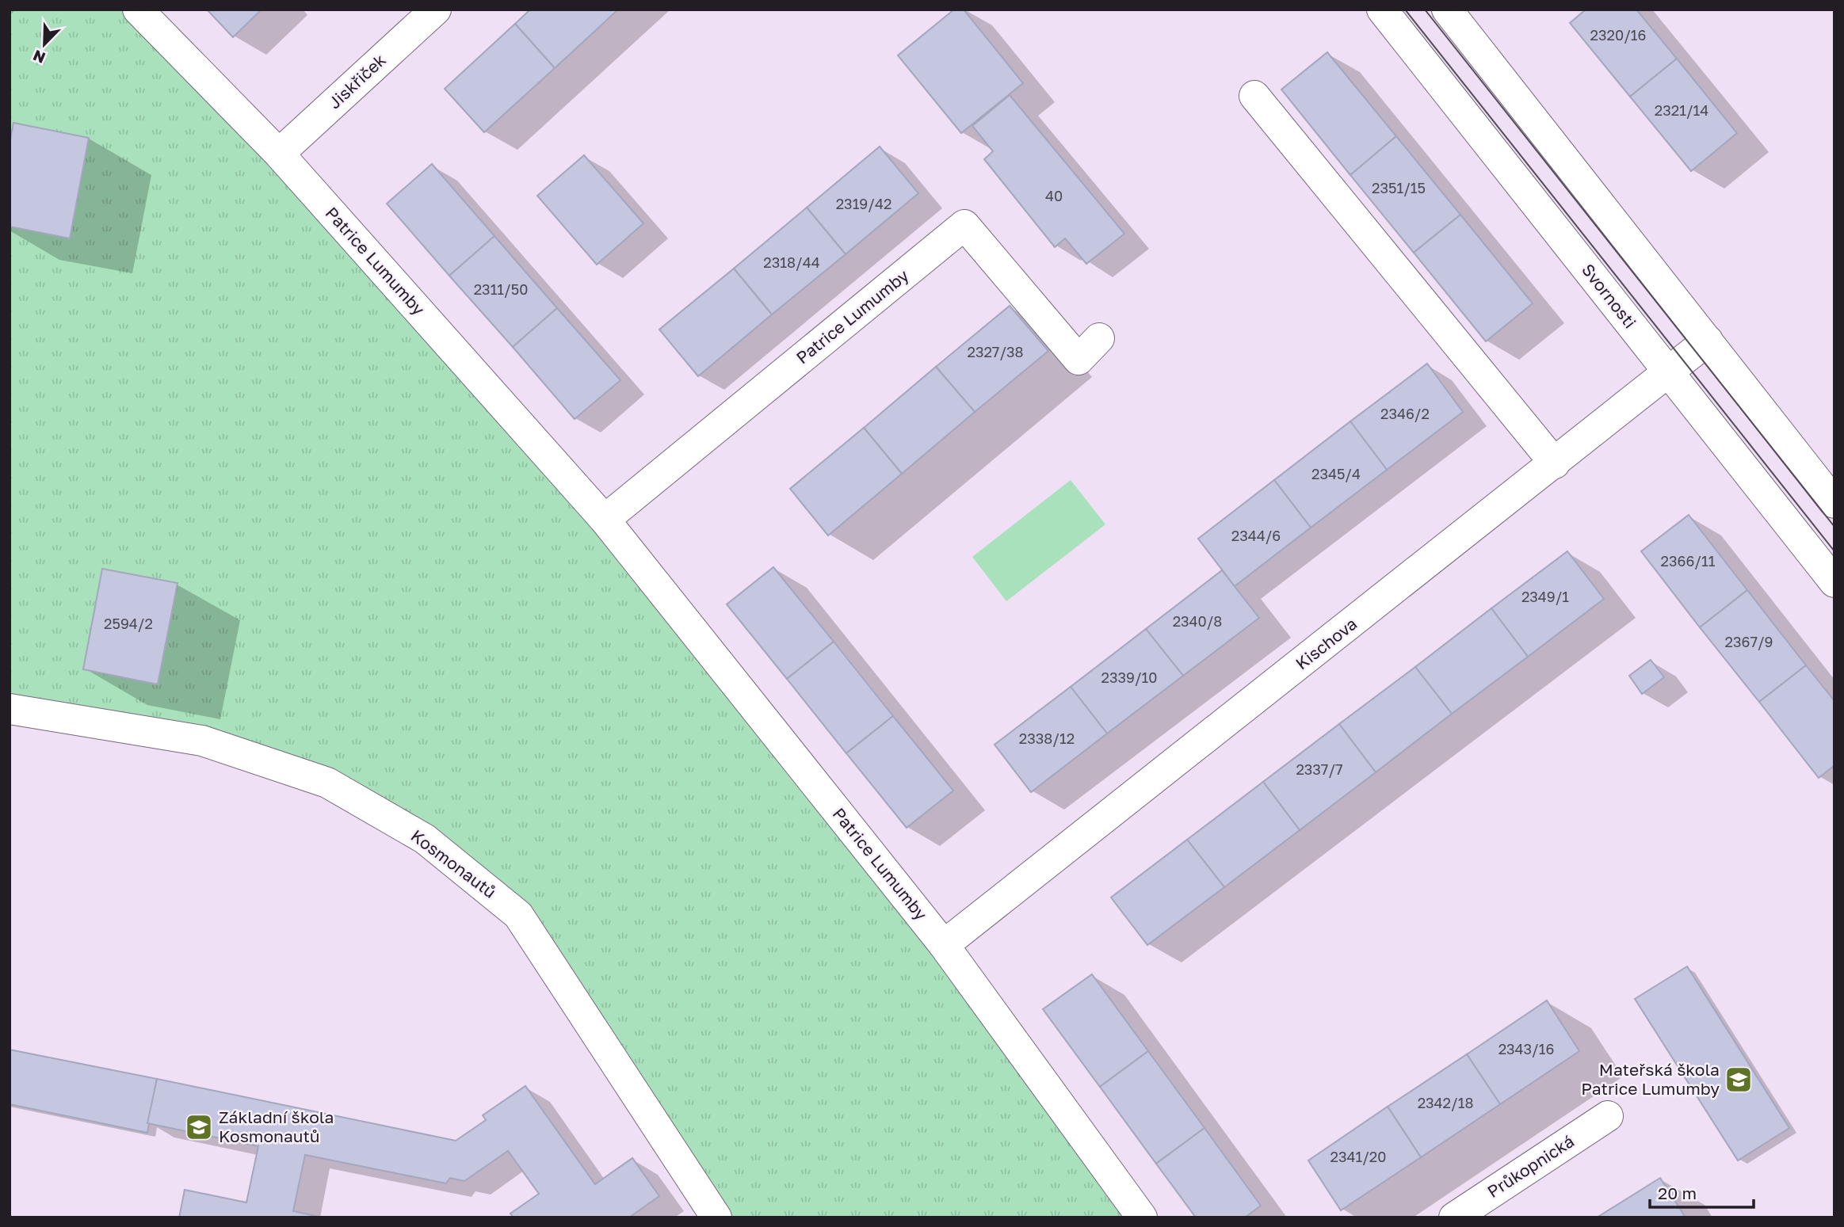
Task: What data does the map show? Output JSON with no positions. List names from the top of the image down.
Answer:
{
  "streets": {
    "street": [
      "Jiskřiček",
      "Patrice Lumumby",
      "Svornosti",
      "Kischova",
      "Kosmonautů",
      "Průkopnická"
    ]
  },
  "crossings": [
    ["Jiskřiček", "Patrice Lumumby"],
    ["Patrice Lumumby", "Kischova"],
    ["Svornosti", "Kischova"]
  ],
  "places": {
    "school or university": ["Mateřská škola Patrice Lumumby", "Základní škola Kosmonautů"]
  },
  "house_numbers": [
    "2320/16",
    "2321/14",
    "2351/15",
    "40",
    "2319/42",
    "2318/44",
    "2311/50",
    "2327/38",
    "2346/2",
    "2345/4",
    "2344/6",
    "2366/11",
    "2349/1",
    "2340/8",
    "2594/2",
    "2367/9",
    "2339/10",
    "2338/12",
    "2337/7",
    "2343/16",
    "2342/18",
    "2341/20"
  ],
  "scale_bar": "20 m",
  "north": "bottom left"
}
